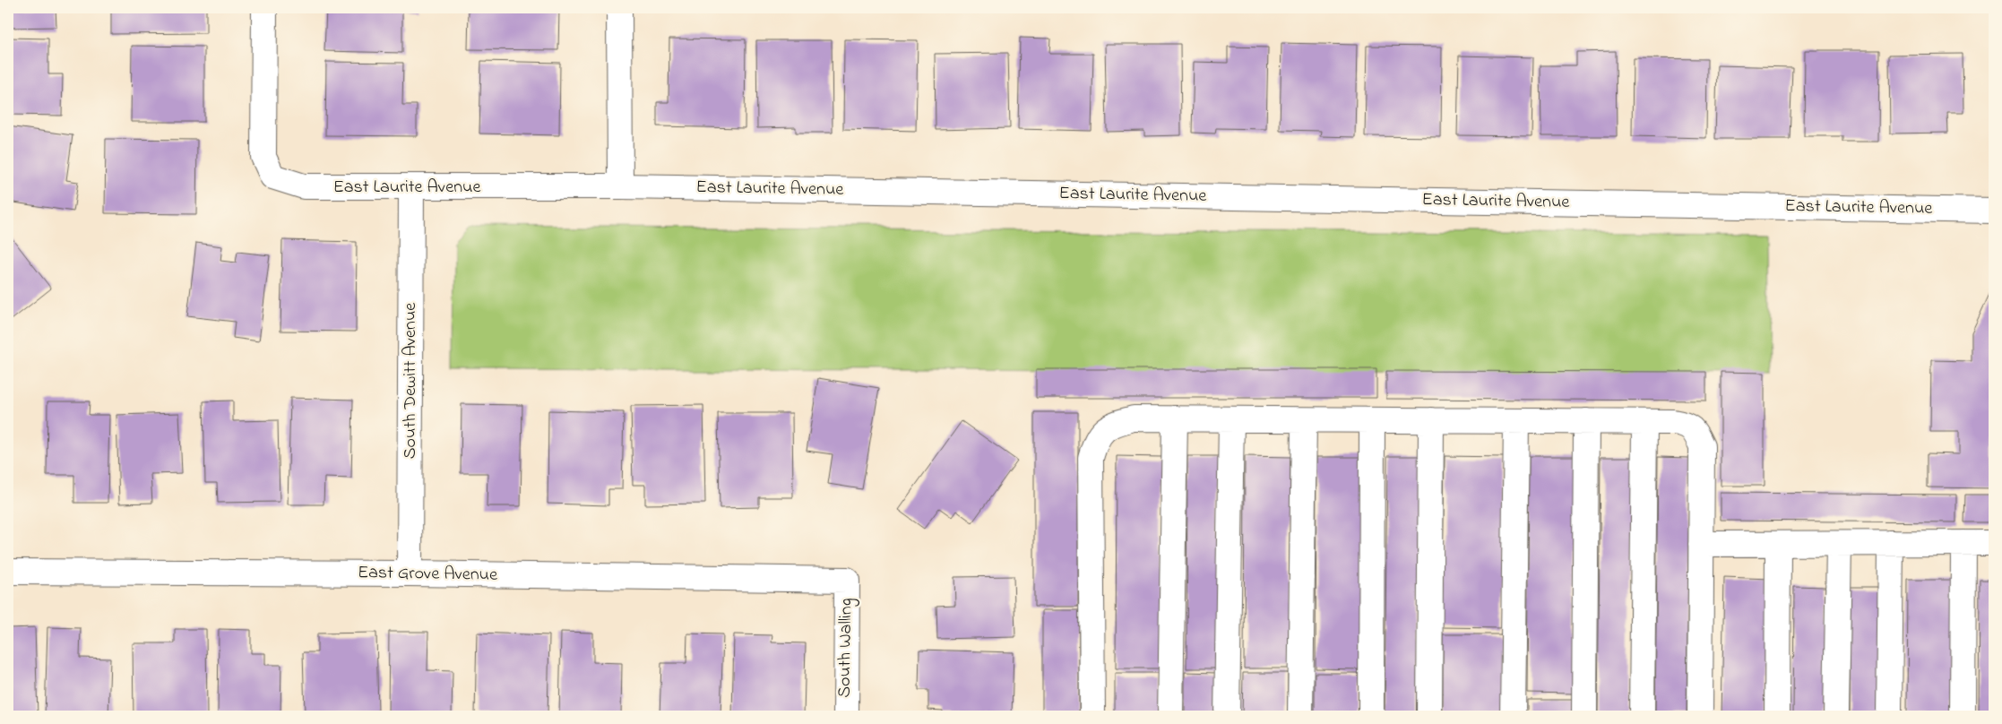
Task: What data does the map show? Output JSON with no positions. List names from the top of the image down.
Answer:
{
  "streets": {
    "street": [
      "East Laurite Avenue",
      "South Dewitt Avenue",
      "East Grove Avenue",
      "South Walling"
    ]
  },
  "crossings": [
    ["East Laurite Avenue", "South Dewitt Avenue"],
    ["South Dewitt Avenue", "East Grove Avenue"],
    ["East Grove Avenue", "South Walling"]
  ]
}
